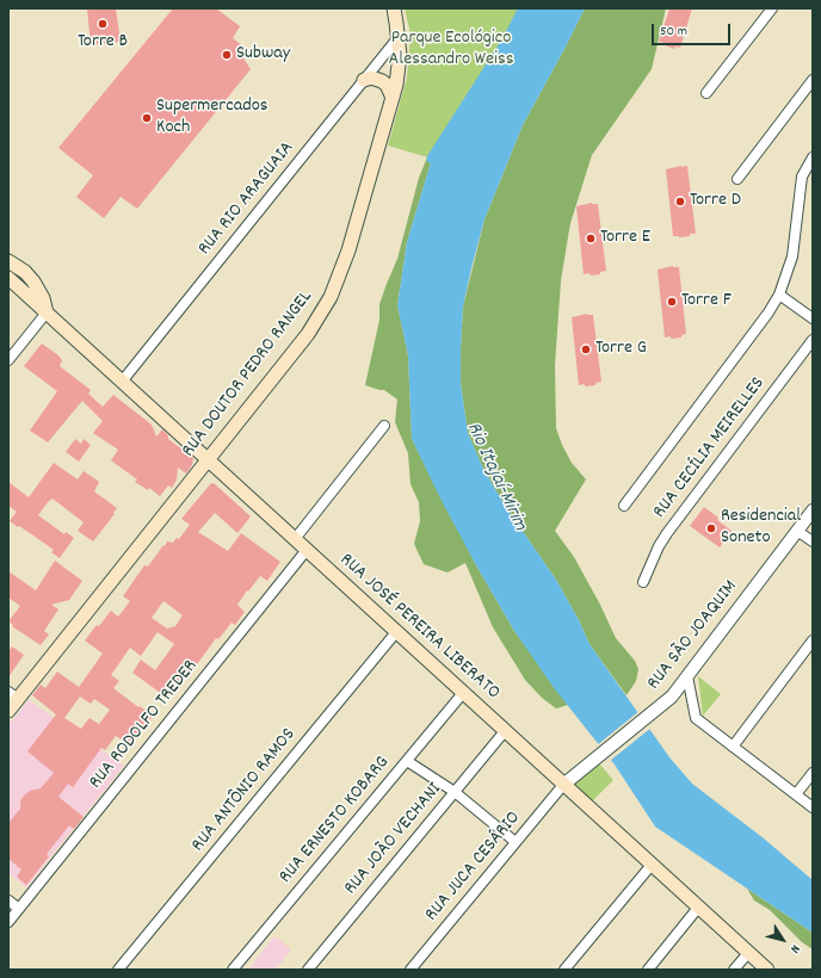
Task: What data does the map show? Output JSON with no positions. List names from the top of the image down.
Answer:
{
  "streets": {
    "main road": ["RUA DOUTOR PEDRO RANGEL", "RUA JOSÉ PEREIRA LIBERATO"],
    "street": [
      "RUA RIO ARAGUAIA",
      "RUA CECÍLIA MEIRELLES",
      "RUA SÃO JOAQUIM",
      "RUA RODOLFO TREDER",
      "RUA ANTÔNIO RAMOS",
      "RUA ERNESTO KOBARG",
      "RUA JOÃO VECHANI",
      "RUA JUCA CESÁRIO"
    ]
  },
  "crossings": [
    ["RUA RIO ARAGUAIA", "RUA DOUTOR PEDRO RANGEL"],
    ["RUA RIO ARAGUAIA", "RUA JOSÉ PEREIRA LIBERATO"],
    ["RUA DOUTOR PEDRO RANGEL", "RUA JOSÉ PEREIRA LIBERATO"],
    ["RUA JOSÉ PEREIRA LIBERATO", "RUA SÃO JOAQUIM"],
    ["RUA JOSÉ PEREIRA LIBERATO", "RUA RODOLFO TREDER"],
    ["RUA JOSÉ PEREIRA LIBERATO", "RUA ANTÔNIO RAMOS"],
    ["RUA JOSÉ PEREIRA LIBERATO", "RUA ERNESTO KOBARG"],
    ["RUA JOSÉ PEREIRA LIBERATO", "RUA JOÃO VECHANI"],
    ["RUA JOSÉ PEREIRA LIBERATO", "RUA JUCA CESÁRIO"],
    ["RUA SÃO JOAQUIM", "RUA JUCA CESÁRIO"]
  ],
  "water": ["Rio Itajaí-Mirim"],
  "parks": ["Parque Ecológico Alessandro Weiss"],
  "places": [
    "Torre B",
    "Subway",
    "Supermercados Koch",
    "Torre D",
    "Torre E",
    "Torre F",
    "Torre G",
    "Residencial Soneto"
  ],
  "scale_bar": "50 m",
  "north": "bottom right"
}
